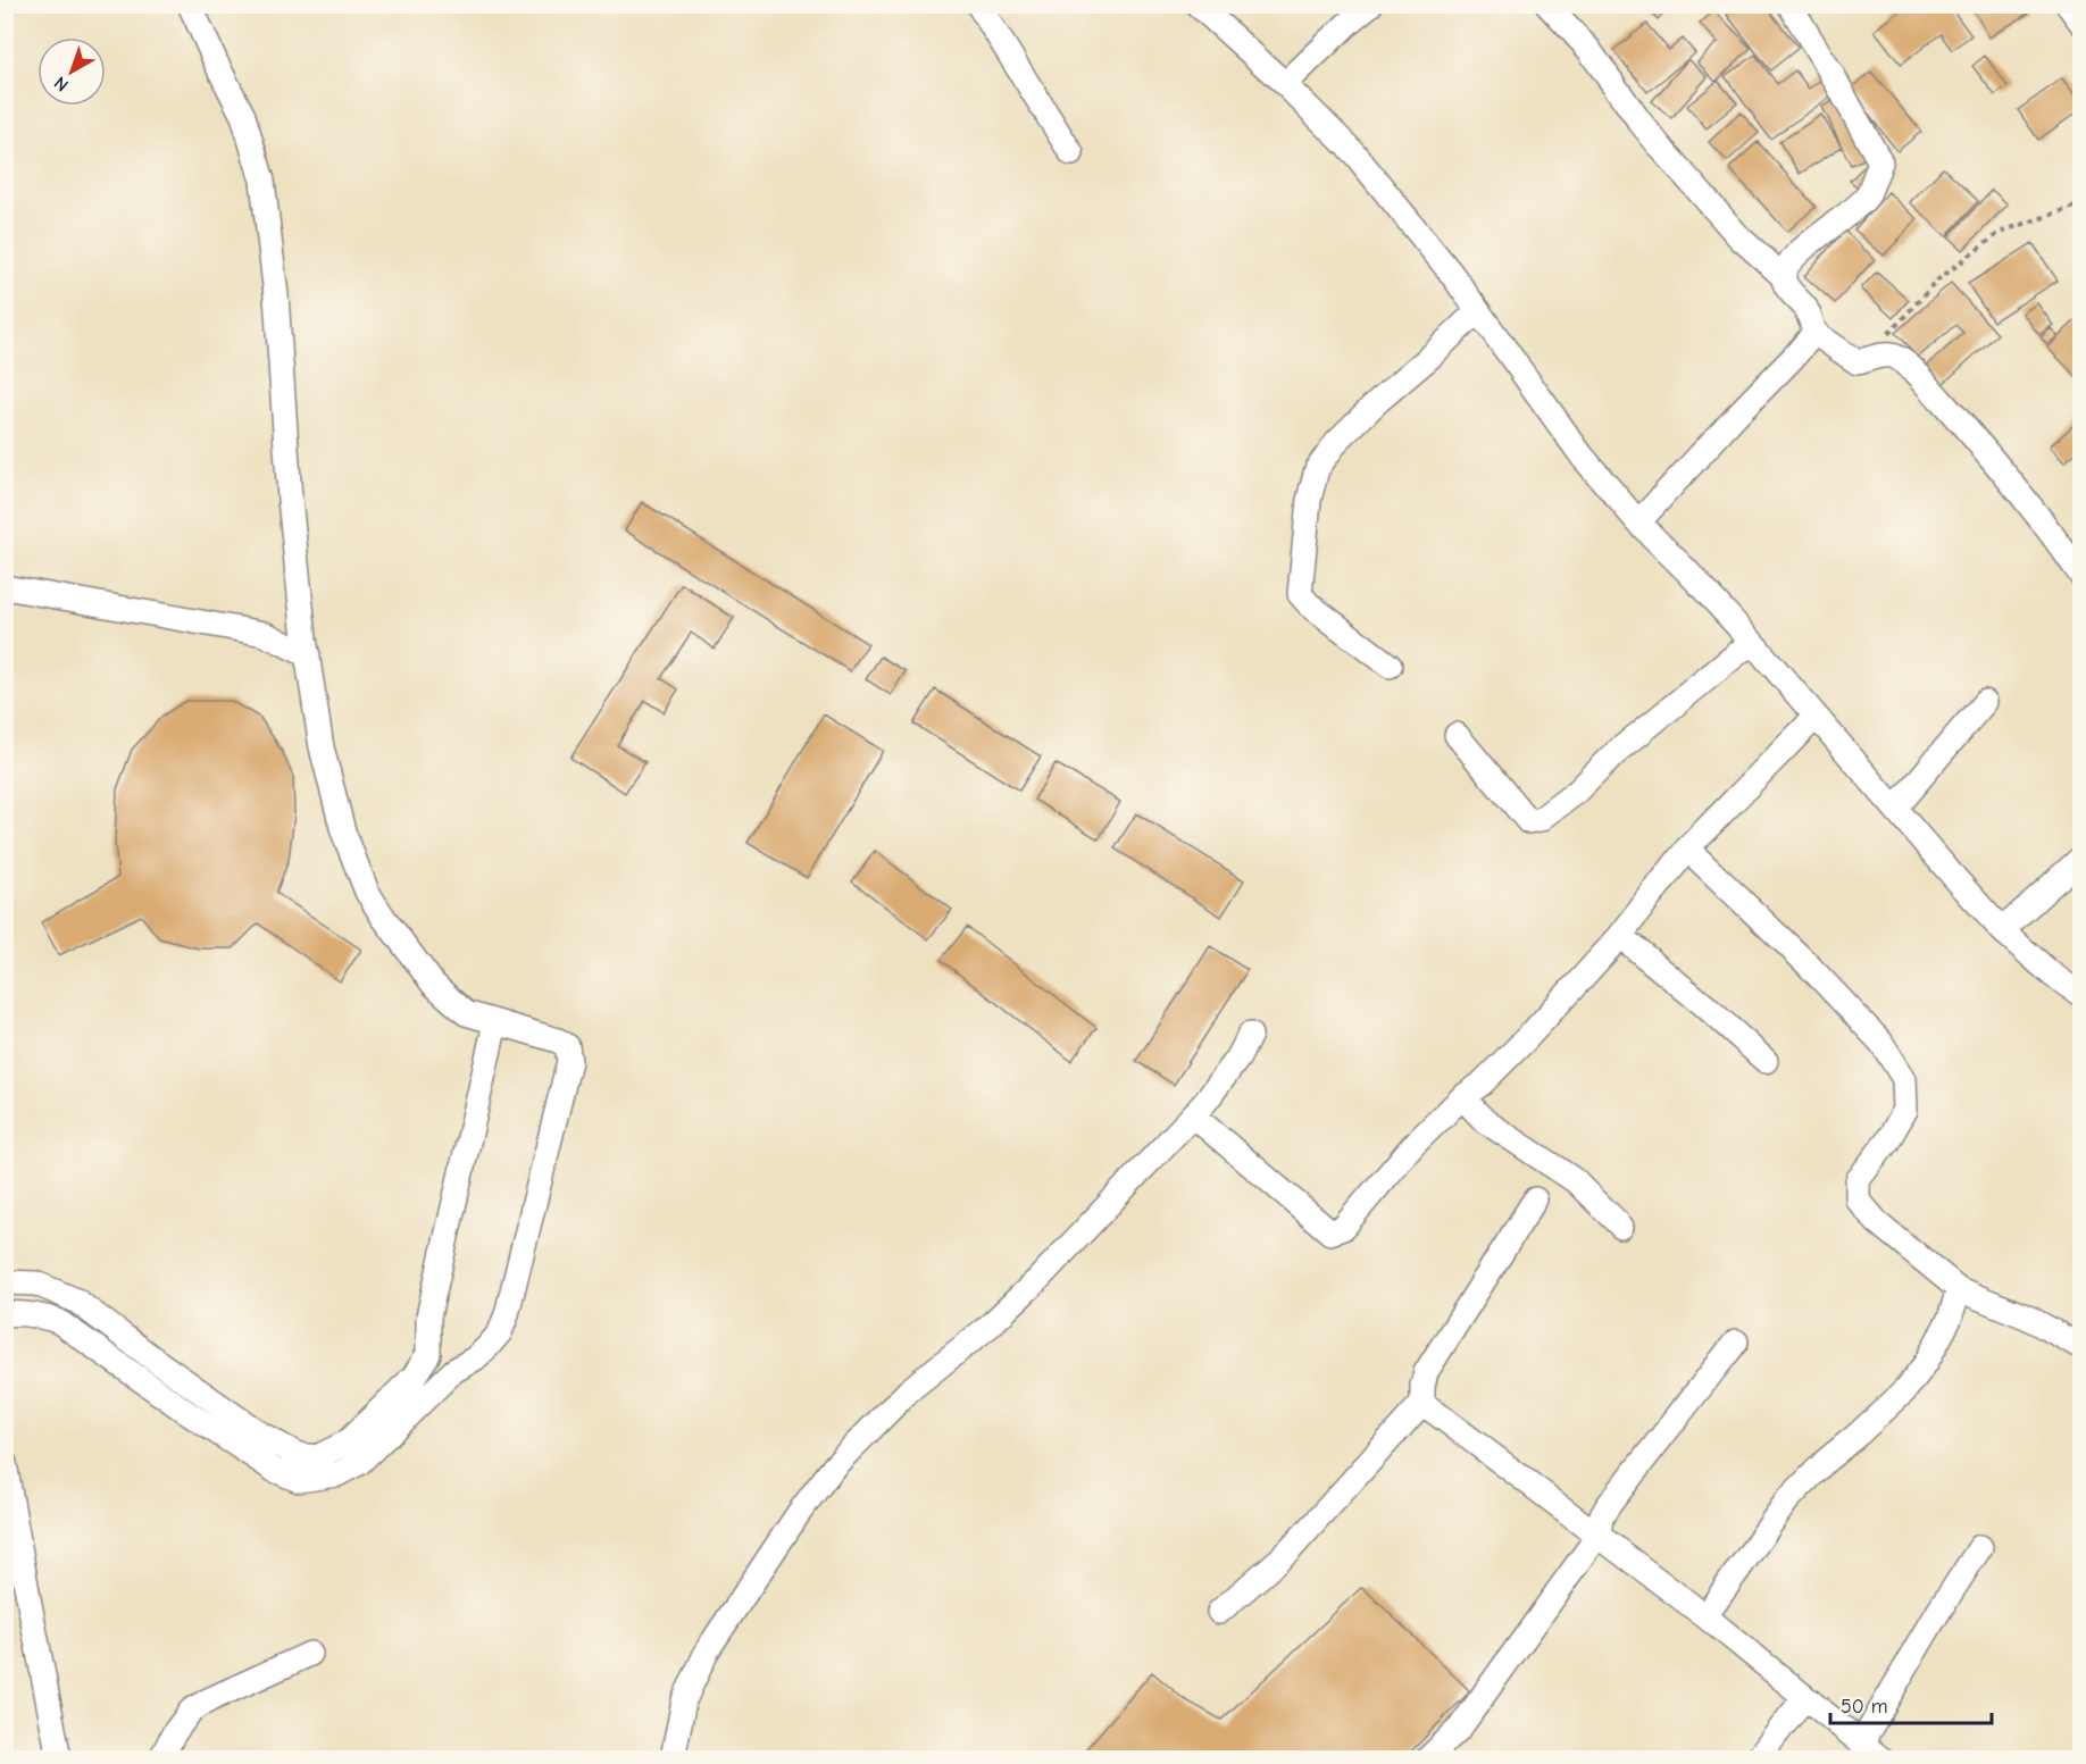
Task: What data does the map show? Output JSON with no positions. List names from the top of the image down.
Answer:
{
  "scale_bar": "50 m",
  "north": "bottom left"
}
